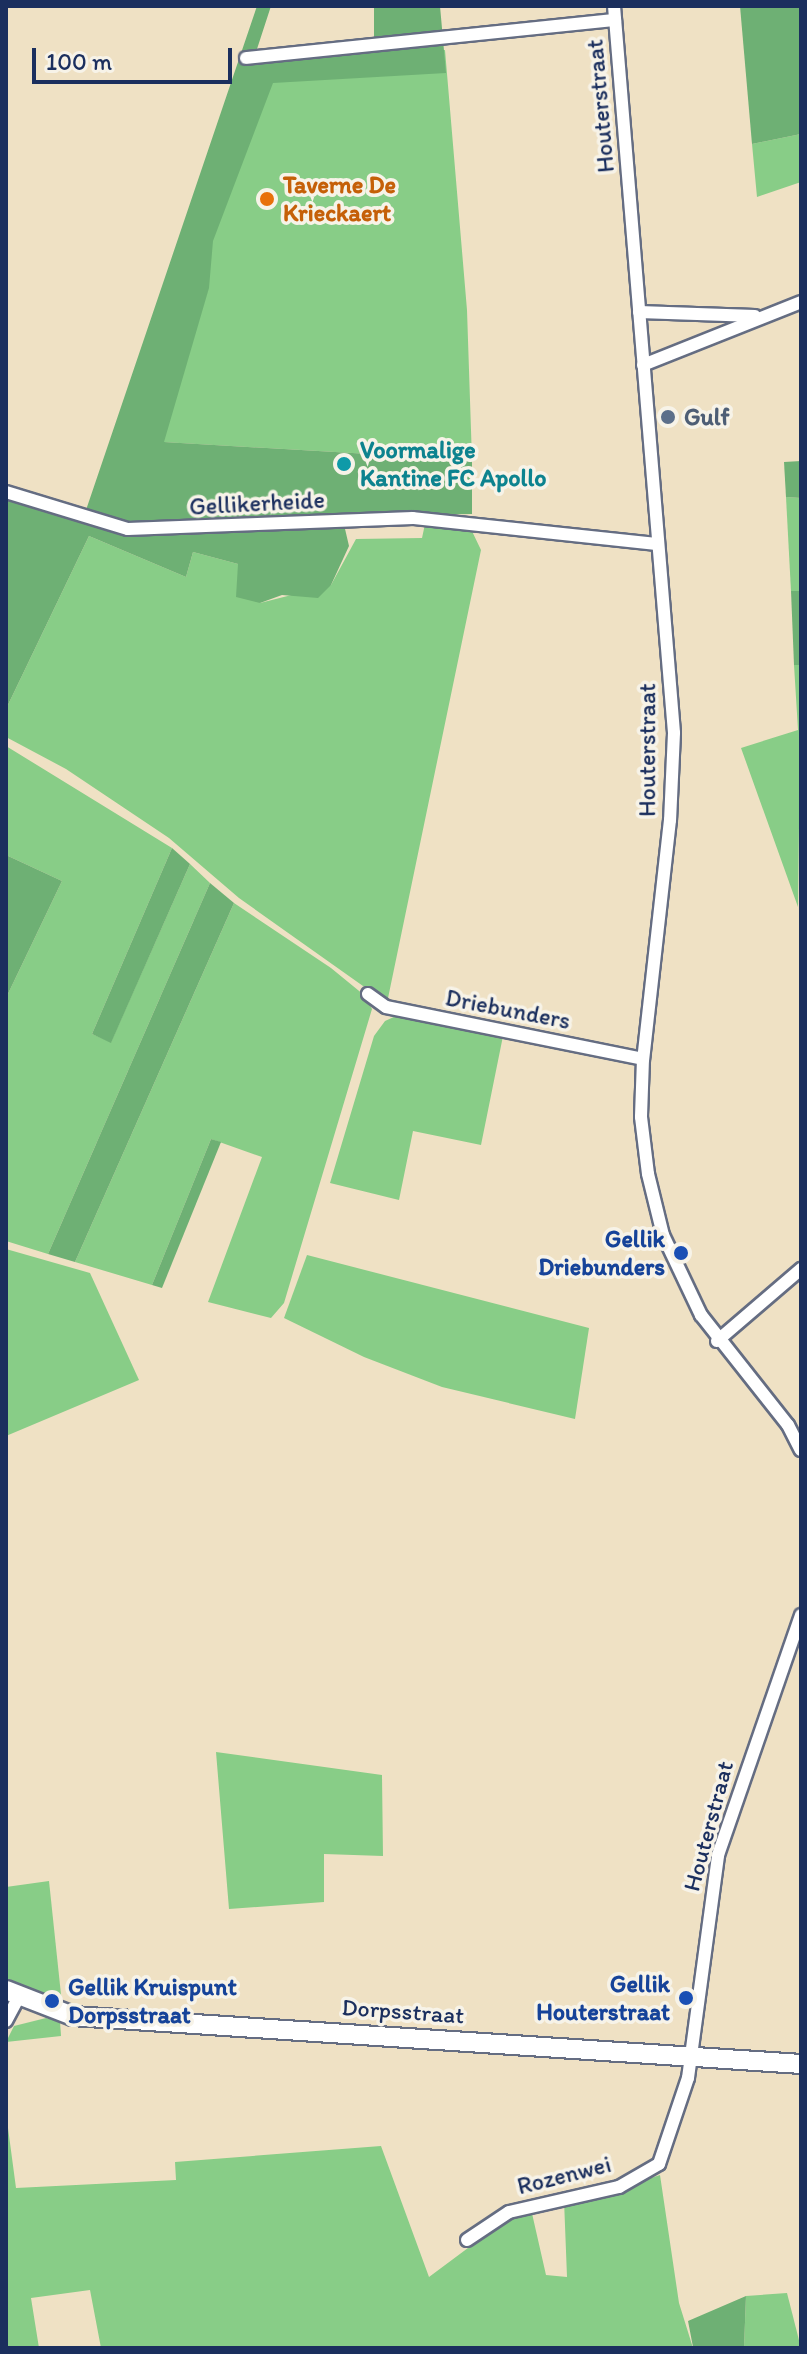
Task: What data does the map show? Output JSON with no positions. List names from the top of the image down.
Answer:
{
  "streets": {
    "street": [
      "Houterstraat",
      "Gellikerheide",
      "Driebunders",
      "Dorpsstraat",
      "Rozenwei"
    ]
  },
  "crossings": [
    ["Houterstraat", "Gellikerheide"],
    ["Houterstraat", "Driebunders"],
    ["Houterstraat", "Dorpsstraat"],
    ["Houterstraat", "Rozenwei"],
    ["Dorpsstraat", "Rozenwei"]
  ],
  "places": [
    "Taverne De Krieckaert",
    "Gulf",
    "Voormalige Kantine FC Apollo",
    "Gellik Driebunders",
    "Gellik Houterstraat",
    "Gellik Kruispunt Dorpsstraat"
  ],
  "scale_bar": "100 m"
}
